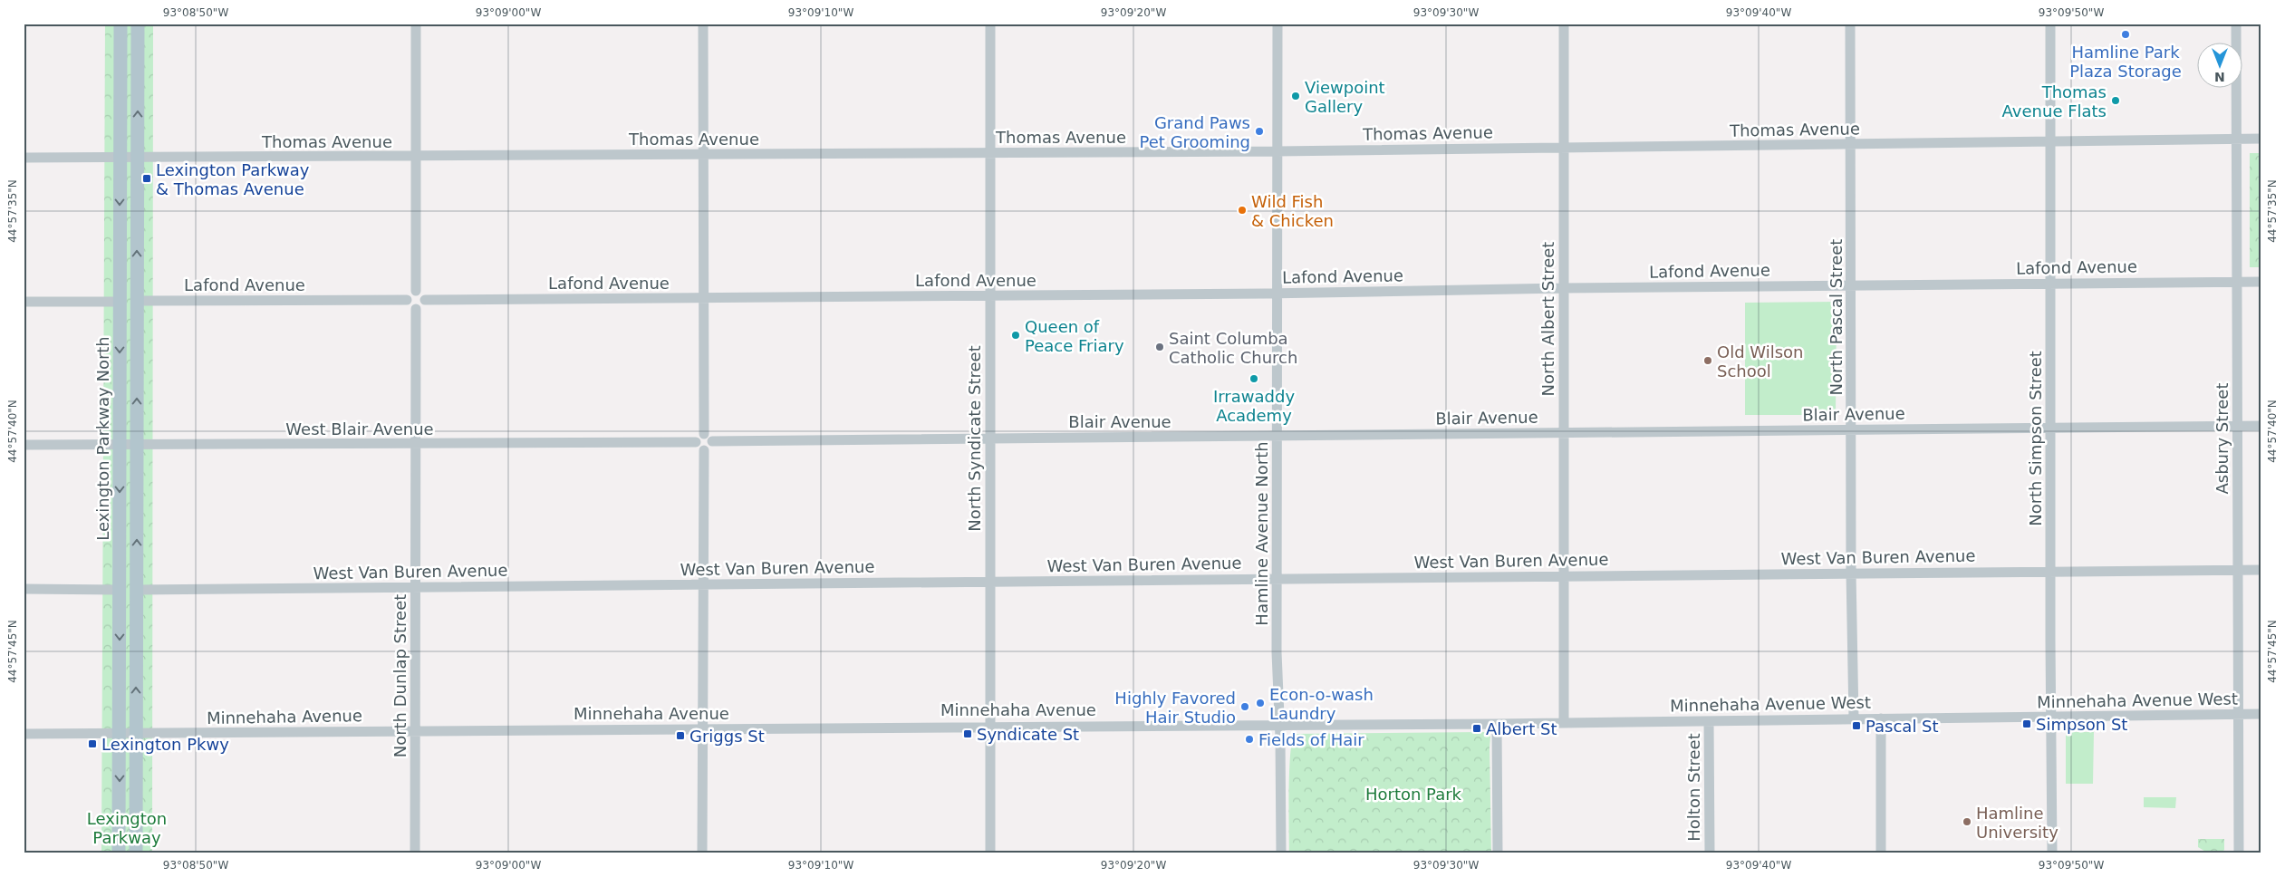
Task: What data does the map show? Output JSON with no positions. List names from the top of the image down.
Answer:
{
  "streets": {
    "main road": ["Lexington Parkway North"],
    "street": [
      "Thomas Avenue",
      "Lafond Avenue",
      "North Pascal Street",
      "North Albert Street",
      "Blair Avenue",
      "West Blair Avenue",
      "North Syndicate Street",
      "North Simpson Street",
      "Asbury Street",
      "Hamline Avenue North",
      "West Van Buren Avenue",
      "North Dunlap Street",
      "Minnehaha Avenue West",
      "Minnehaha Avenue",
      "Holton Street"
    ]
  },
  "crossings": [
    ["Thomas Avenue", "North Pascal Street"],
    ["Thomas Avenue", "North Albert Street"],
    ["Thomas Avenue", "Lexington Parkway North"],
    ["Thomas Avenue", "North Syndicate Street"],
    ["Thomas Avenue", "North Simpson Street"],
    ["Thomas Avenue", "Asbury Street"],
    ["Thomas Avenue", "Hamline Avenue North"],
    ["Lafond Avenue", "North Pascal Street"],
    ["Lafond Avenue", "North Albert Street"],
    ["Lafond Avenue", "North Syndicate Street"],
    ["Lafond Avenue", "North Simpson Street"],
    ["Lafond Avenue", "Asbury Street"],
    ["Lafond Avenue", "Hamline Avenue North"],
    ["Lafond Avenue", "North Dunlap Street"],
    ["North Pascal Street", "Blair Avenue"],
    ["North Pascal Street", "West Van Buren Avenue"],
    ["North Pascal Street", "Minnehaha Avenue West"],
    ["North Albert Street", "Blair Avenue"],
    ["North Albert Street", "West Van Buren Avenue"],
    ["North Albert Street", "Minnehaha Avenue West"],
    ["Blair Avenue", "West Blair Avenue"],
    ["Blair Avenue", "North Syndicate Street"],
    ["Blair Avenue", "North Simpson Street"],
    ["Blair Avenue", "Asbury Street"],
    ["Blair Avenue", "Hamline Avenue North"],
    ["West Blair Avenue", "Lexington Parkway North"],
    ["West Blair Avenue", "North Dunlap Street"],
    ["Lexington Parkway North", "Minnehaha Avenue"],
    ["North Syndicate Street", "West Van Buren Avenue"],
    ["North Syndicate Street", "Minnehaha Avenue"],
    ["North Simpson Street", "West Van Buren Avenue"],
    ["North Simpson Street", "Minnehaha Avenue West"],
    ["Asbury Street", "West Van Buren Avenue"],
    ["Asbury Street", "Minnehaha Avenue West"],
    ["Hamline Avenue North", "West Van Buren Avenue"],
    ["Hamline Avenue North", "Minnehaha Avenue West"],
    ["Hamline Avenue North", "Minnehaha Avenue"],
    ["West Van Buren Avenue", "North Dunlap Street"],
    ["North Dunlap Street", "Minnehaha Avenue"],
    ["Minnehaha Avenue West", "Minnehaha Avenue"],
    ["Minnehaha Avenue West", "Holton Street"]
  ],
  "parks": ["Horton Park", "Lexington Parkway"],
  "places": {
    "other": [
      "Hamline Park Plaza Storage",
      "Viewpoint Gallery",
      "Thomas Avenue Flats",
      "Grand Paws Pet Grooming",
      "Wild Fish & Chicken",
      "Queen of Peace Friary",
      "Saint Columba Catholic Church",
      "Old Wilson School",
      "Irrawaddy Academy",
      "Econ-o-wash Laundry",
      "Highly Favored Hair Studio",
      "Fields of Hair",
      "Hamline University"
    ],
    "transit": [
      "Lexington Parkway & Thomas Avenue",
      "Simpson St",
      "Pascal St",
      "Albert St",
      "Syndicate St",
      "Griggs St",
      "Lexington Pkwy"
    ]
  },
  "north": "bottom",
  "coordinates": [
    "93°08'50\"W",
    "93°09'00\"W",
    "93°09'10\"W",
    "93°09'20\"W",
    "93°09'30\"W",
    "93°09'40\"W",
    "93°09'50\"W",
    "44°57'35\"N",
    "44°57'40\"N",
    "44°57'45\"N"
  ]
}
